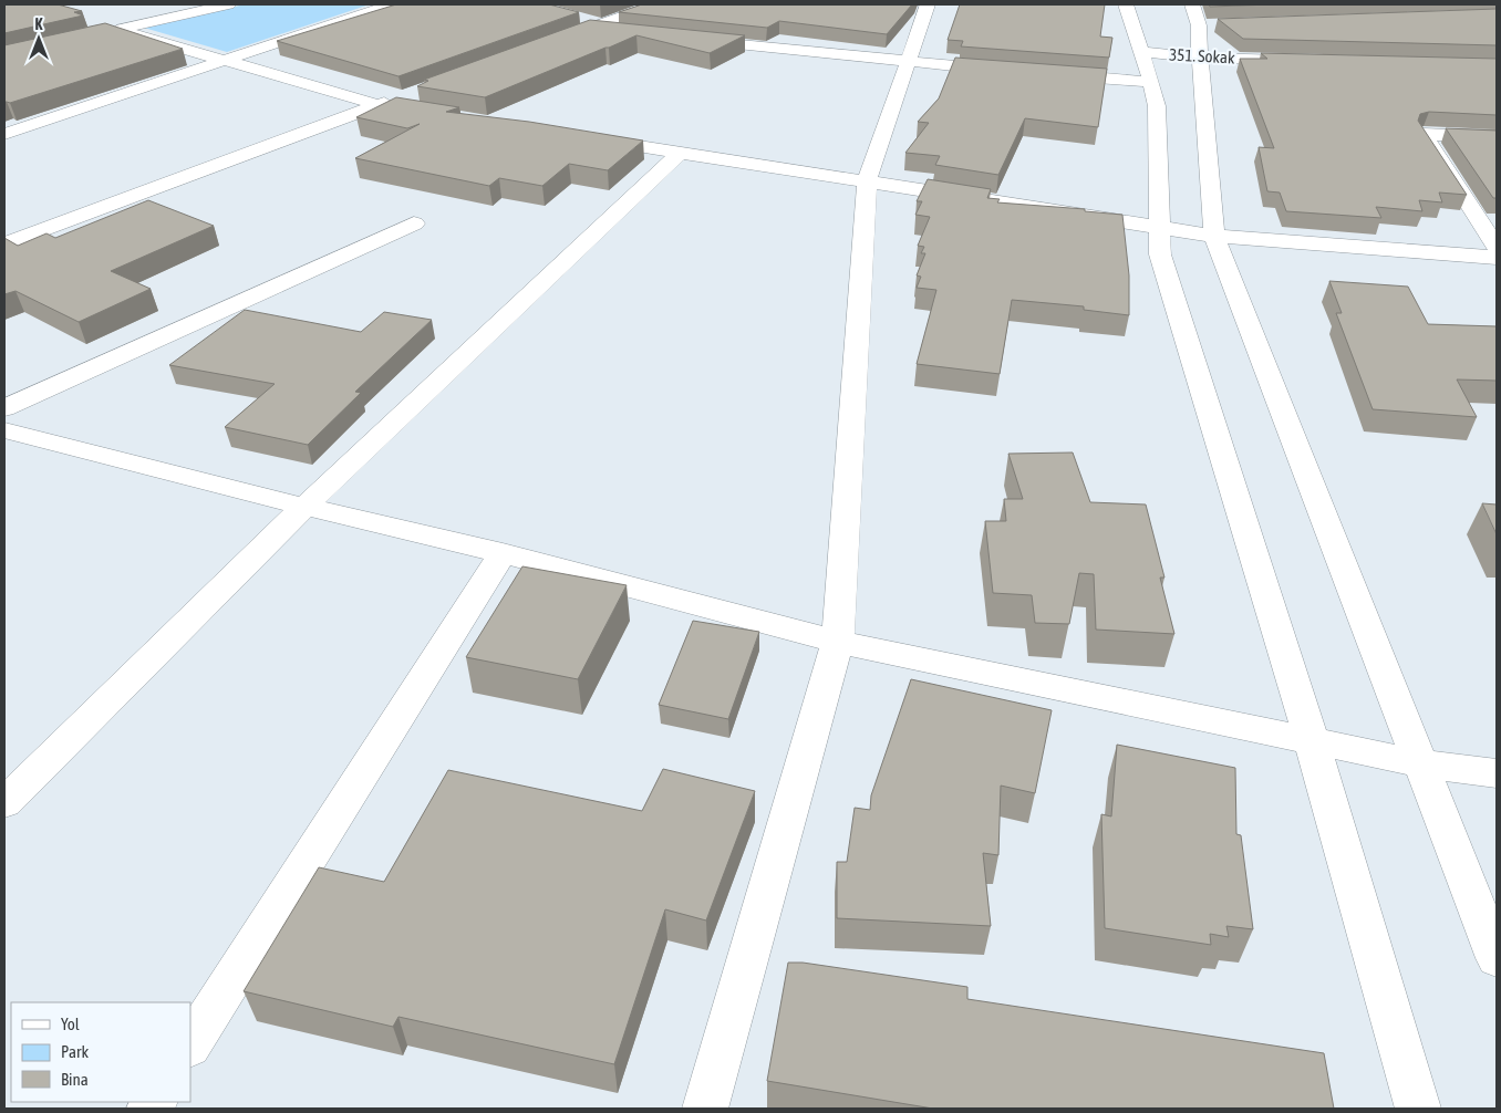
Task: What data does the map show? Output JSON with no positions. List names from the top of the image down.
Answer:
{
  "streets": {
    "street": ["351. Sokak"]
  },
  "legend": ["Yol", "Park", "Bina"],
  "north": "top"
}
